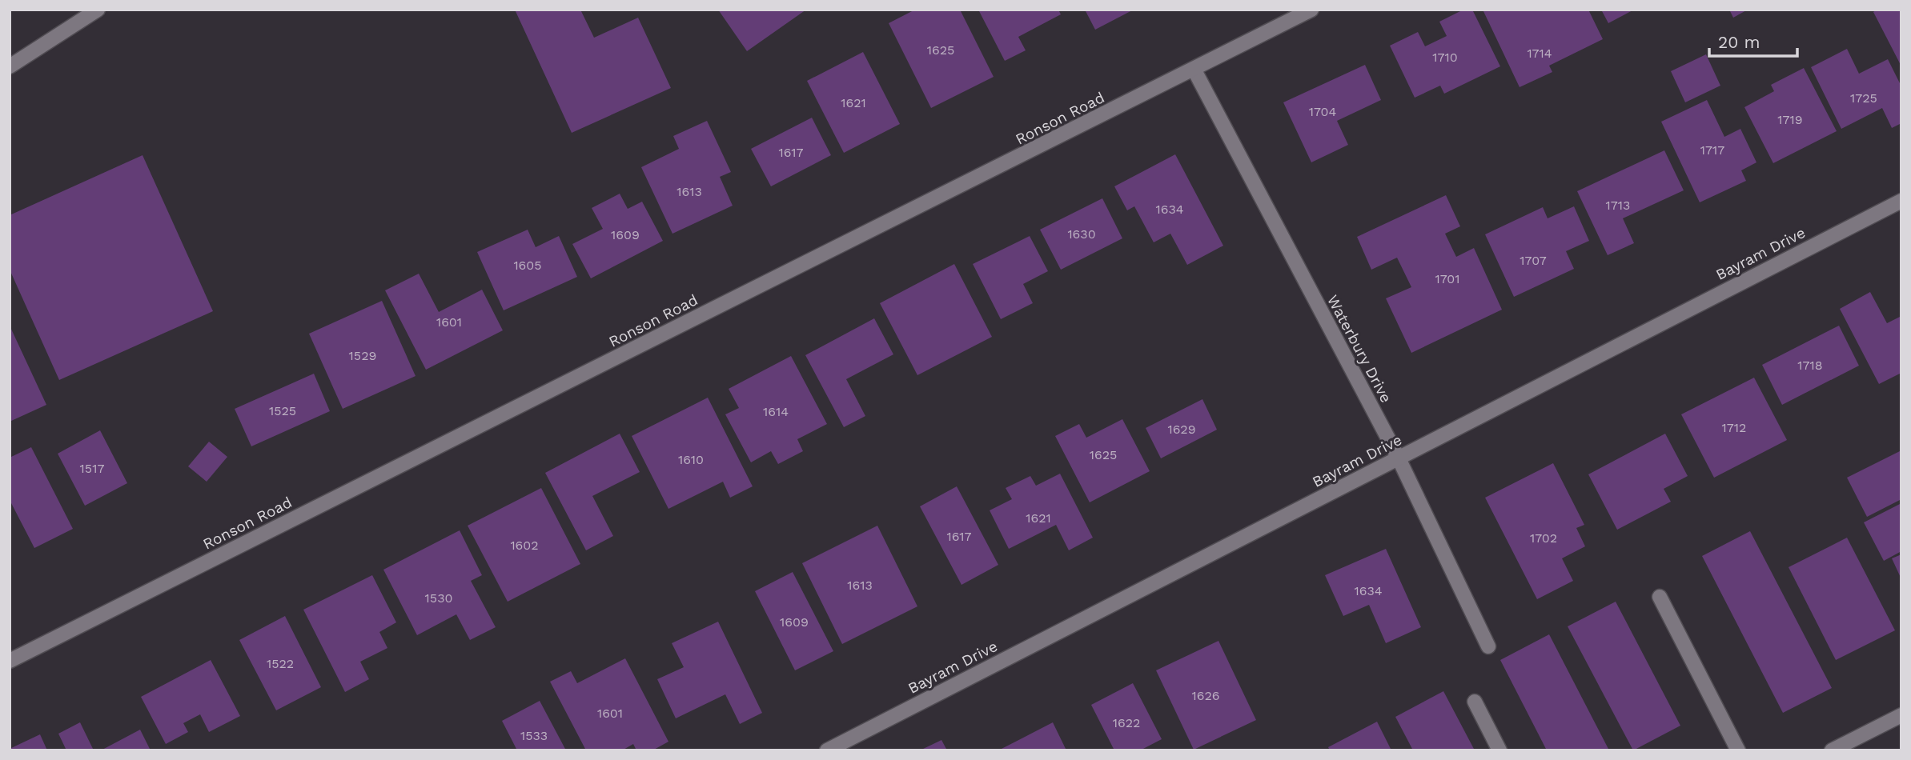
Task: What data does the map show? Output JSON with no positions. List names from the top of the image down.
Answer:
{
  "streets": {
    "street": ["Ronson Road", "Bayram Drive", "Waterbury Drive"]
  },
  "crossings": [
    ["Ronson Road", "Waterbury Drive"],
    ["Bayram Drive", "Waterbury Drive"]
  ],
  "house_numbers": [
    "1625",
    "1714",
    "1710",
    "1725",
    "1621",
    "1704",
    "1719",
    "1717",
    "1617",
    "1613",
    "1713",
    "1634",
    "1630",
    "1609",
    "1707",
    "1605",
    "1701",
    "1601",
    "1529",
    "1718",
    "1525",
    "1614",
    "1712",
    "1629",
    "1625",
    "1610",
    "1517",
    "1621",
    "1617",
    "1702",
    "1602",
    "1613",
    "1634",
    "1530",
    "1609",
    "1522",
    "1626",
    "1601",
    "1622",
    "1533"
  ],
  "scale_bar": "20 m"
}
